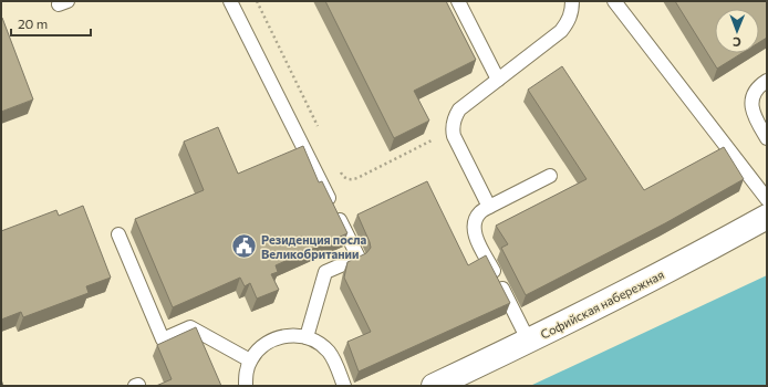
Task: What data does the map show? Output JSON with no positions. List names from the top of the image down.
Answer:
{
  "streets": {
    "main road": ["Софийская набережная"]
  },
  "places": {
    "public building": ["Резиденция посла Великобритании"]
  },
  "scale_bar": "20 m",
  "north": "bottom"
}
